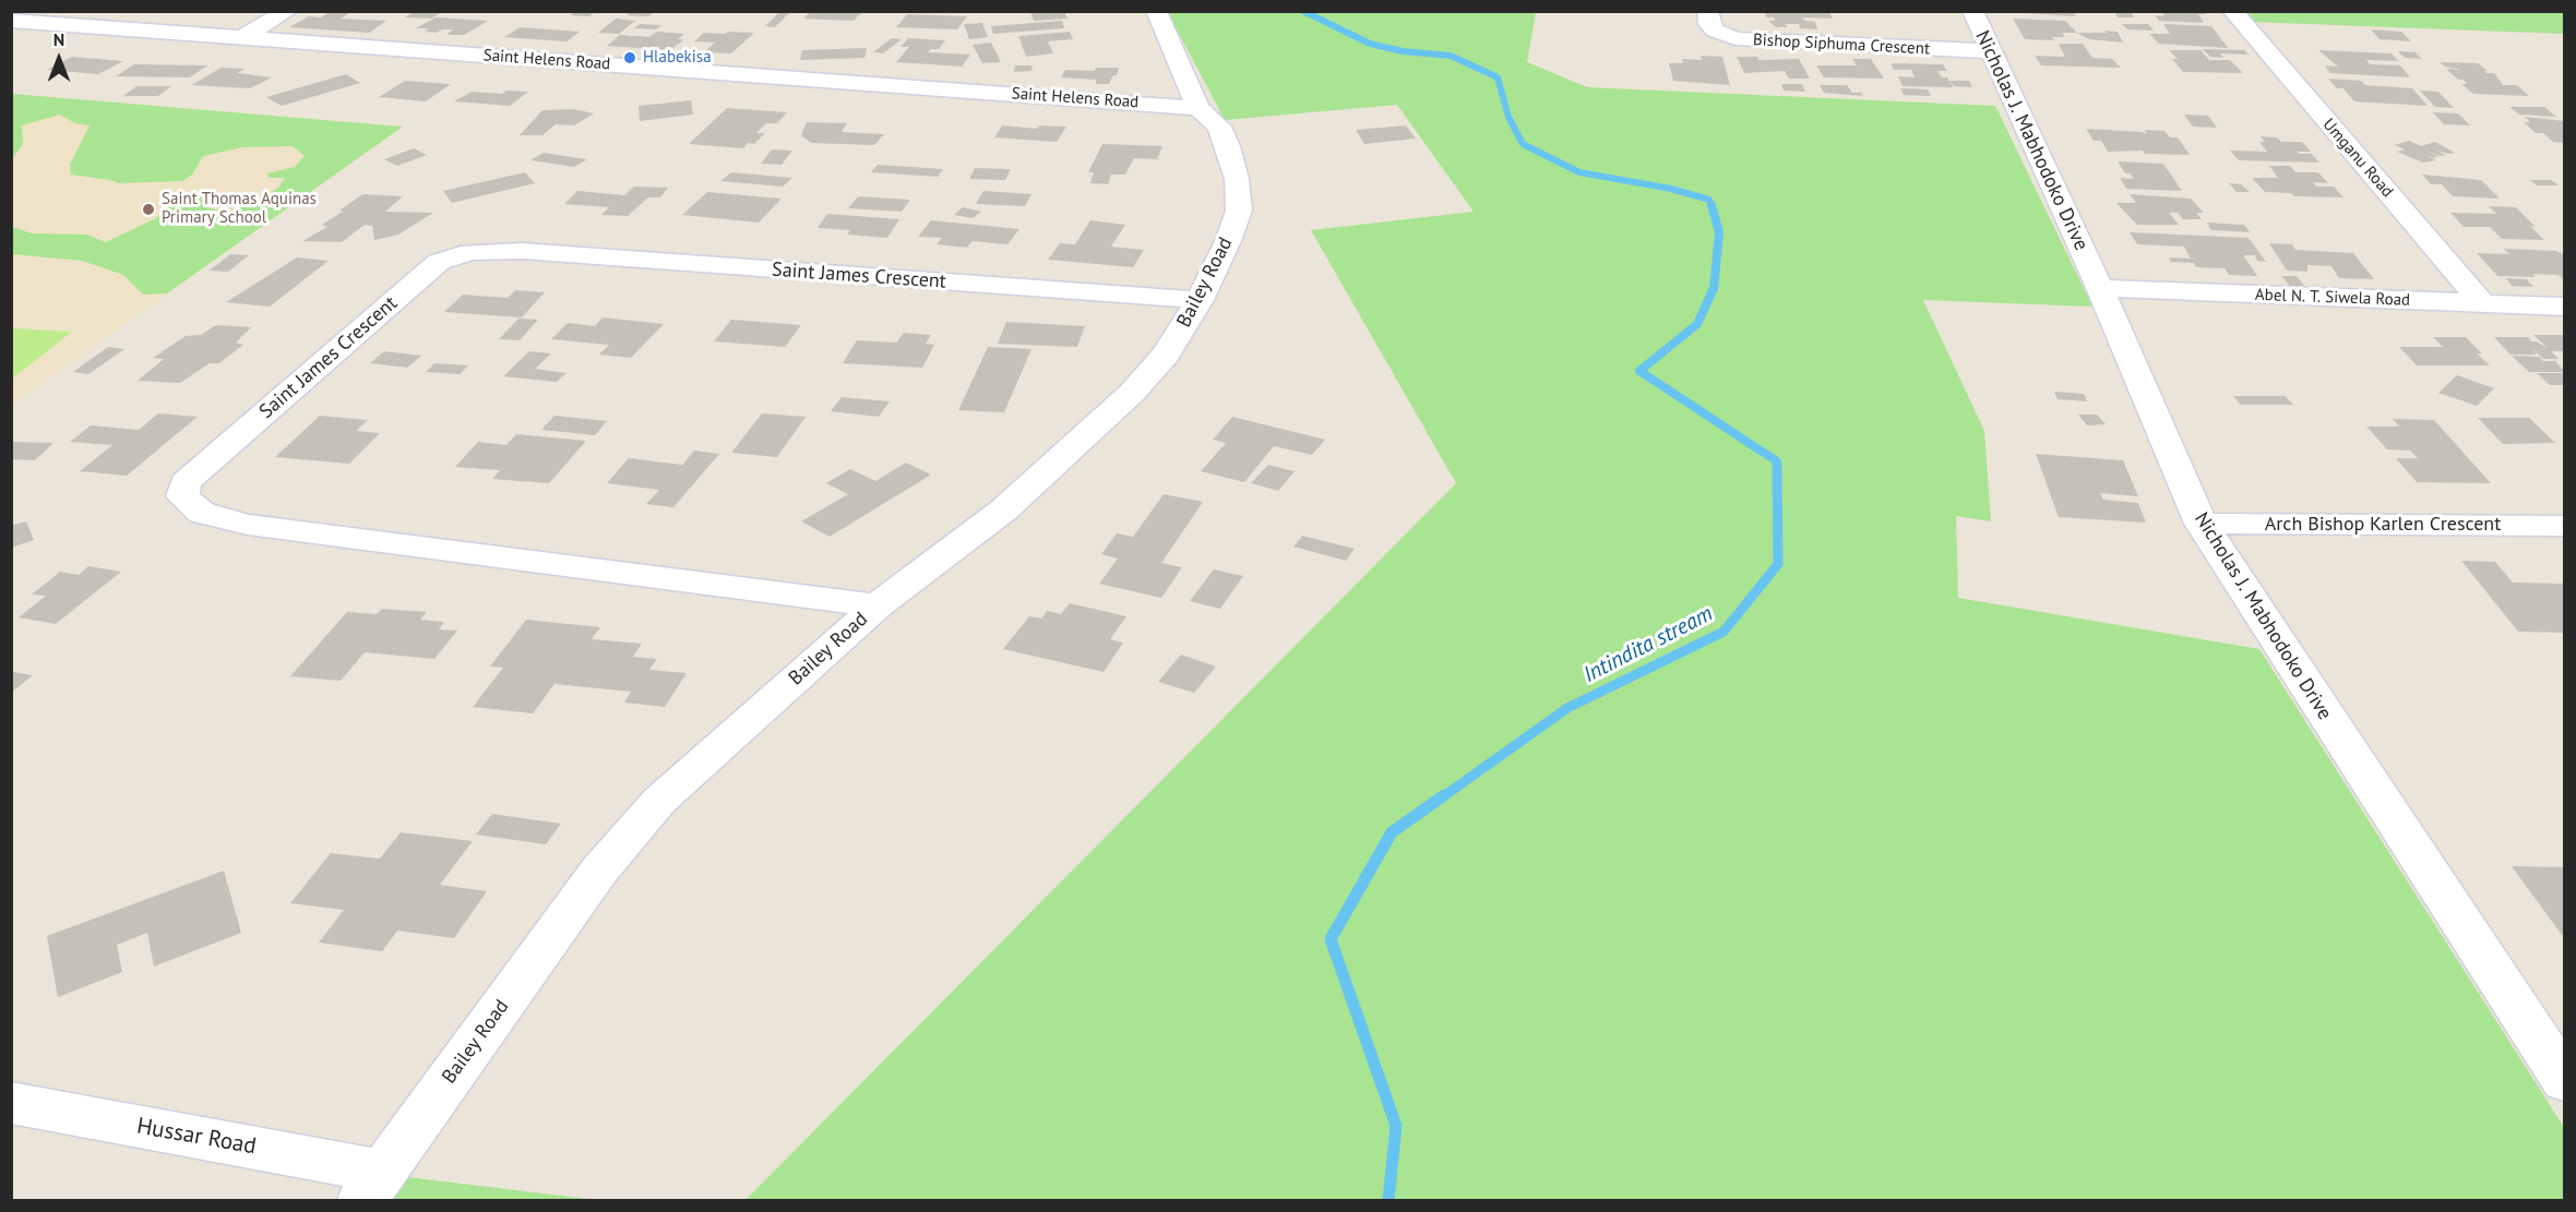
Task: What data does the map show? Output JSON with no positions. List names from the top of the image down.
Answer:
{
  "streets": {
    "street": [
      "Bishop Siphuma Crescent",
      "Saint Helens Road",
      "Nicholas J. Mabhodoko Drive",
      "Umganu Road",
      "Saint James Crescent",
      "Bailey Road",
      "Abel N. T. Siwela Road",
      "Arch Bishop Karlen Crescent",
      "Hussar Road"
    ]
  },
  "crossings": [
    ["Bishop Siphuma Crescent", "Nicholas J. Mabhodoko Drive"],
    ["Saint Helens Road", "Bailey Road"],
    ["Nicholas J. Mabhodoko Drive", "Abel N. T. Siwela Road"],
    ["Nicholas J. Mabhodoko Drive", "Arch Bishop Karlen Crescent"],
    ["Umganu Road", "Abel N. T. Siwela Road"],
    ["Saint James Crescent", "Bailey Road"],
    ["Bailey Road", "Hussar Road"]
  ],
  "water": ["Intindita stream"],
  "places": ["Hlabekisa", "Saint Thomas Aquinas Primary School"],
  "north": "top"
}
